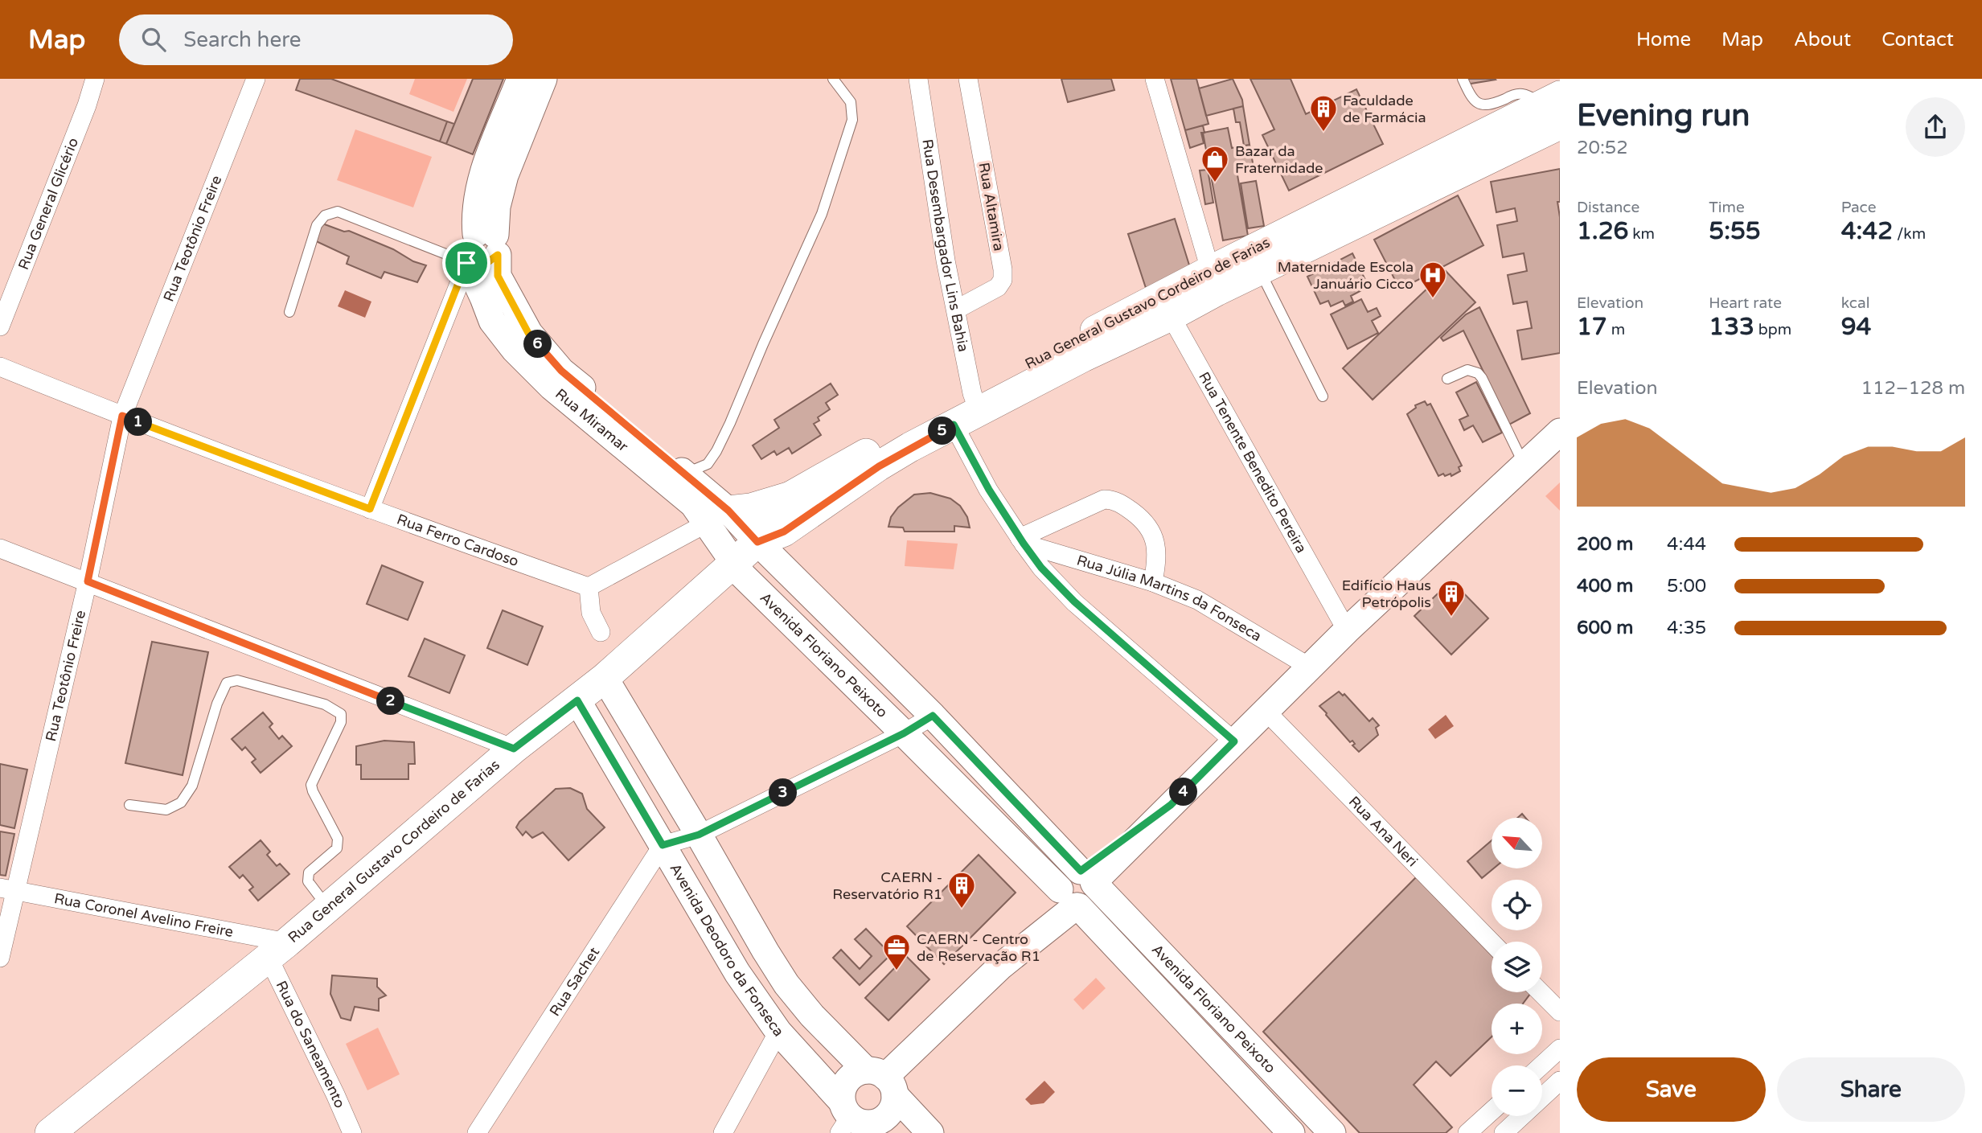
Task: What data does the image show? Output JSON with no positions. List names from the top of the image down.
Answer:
{
  "streets": {
    "main road": [
      "Rua General Gustavo Cordeiro de Farias",
      "Rua Miramar",
      "Avenida Floriano Peixoto",
      "Avenida Deodoro da Fonseca"
    ],
    "street": [
      "Rua General Glicério",
      "Rua Altamira",
      "Rua Teotônio Freire",
      "Rua Desembargador Lins Bahia",
      "Rua Tenente Benedito Pereira",
      "Rua Ferro Cardoso",
      "Rua Júlia Martins da Fonseca",
      "Rua Ana Neri",
      "Rua Coronel Avelino Freire",
      "Rua Sachet",
      "Rua do Saneamento"
    ]
  },
  "crossings": [
    ["Rua Altamira", "Rua Desembargador Lins Bahia"],
    ["Rua Teotônio Freire", "Rua Ferro Cardoso"],
    ["Rua Teotônio Freire", "Rua Coronel Avelino Freire"],
    ["Rua Desembargador Lins Bahia", "Rua General Gustavo Cordeiro de Farias"],
    ["Rua Desembargador Lins Bahia", "Rua Júlia Martins da Fonseca"],
    ["Rua General Gustavo Cordeiro de Farias", "Rua Miramar"],
    ["Rua General Gustavo Cordeiro de Farias", "Rua Tenente Benedito Pereira"],
    ["Rua General Gustavo Cordeiro de Farias", "Avenida Floriano Peixoto"],
    ["Rua General Gustavo Cordeiro de Farias", "Rua Coronel Avelino Freire"],
    ["Rua General Gustavo Cordeiro de Farias", "Avenida Deodoro da Fonseca"],
    ["Rua General Gustavo Cordeiro de Farias", "Rua do Saneamento"],
    ["Rua Miramar", "Avenida Floriano Peixoto"],
    ["Rua Coronel Avelino Freire", "Rua do Saneamento"],
    ["Avenida Deodoro da Fonseca", "Rua Sachet"]
  ],
  "places": {
    "building": ["Faculdade de Farmácia", "Edifício Haus Petrópolis", "CAERN - Reservatório R1"],
    "shop": ["Bazar da Fraternidade"],
    "hospital": ["Maternidade Escola Januário Cicco"],
    "office": ["CAERN - Centro de Reservação R1"]
  },
  "north": "top left",
  "page": {
    "header": "Map",
    "search": "Search here",
    "nav": [
      "Home",
      "Map",
      "About",
      "Contact"
    ],
    "heading": ["Evening run", "20:52"],
    "stats": [
      ["Distance", "1.26 km"],
      ["Time", "5:55"],
      ["Pace", "4:42 /km"],
      ["Elevation", "17 m"],
      ["Heart rate", "133 bpm"],
      ["kcal", "94"]
    ],
    "pins": [
      "6",
      "1",
      "5",
      "2",
      "4",
      "3"
    ],
    "chart": ["Elevation", "112–128 m"],
    "list": [
      {
        "name": "200 m",
        "note": "4:44"
      },
      {
        "name": "400 m",
        "note": "5:00"
      },
      {
        "name": "600 m",
        "note": "4:35"
      }
    ],
    "map_buttons": ["+", "−"],
    "buttons": ["Save", "Share"]
  }
}
